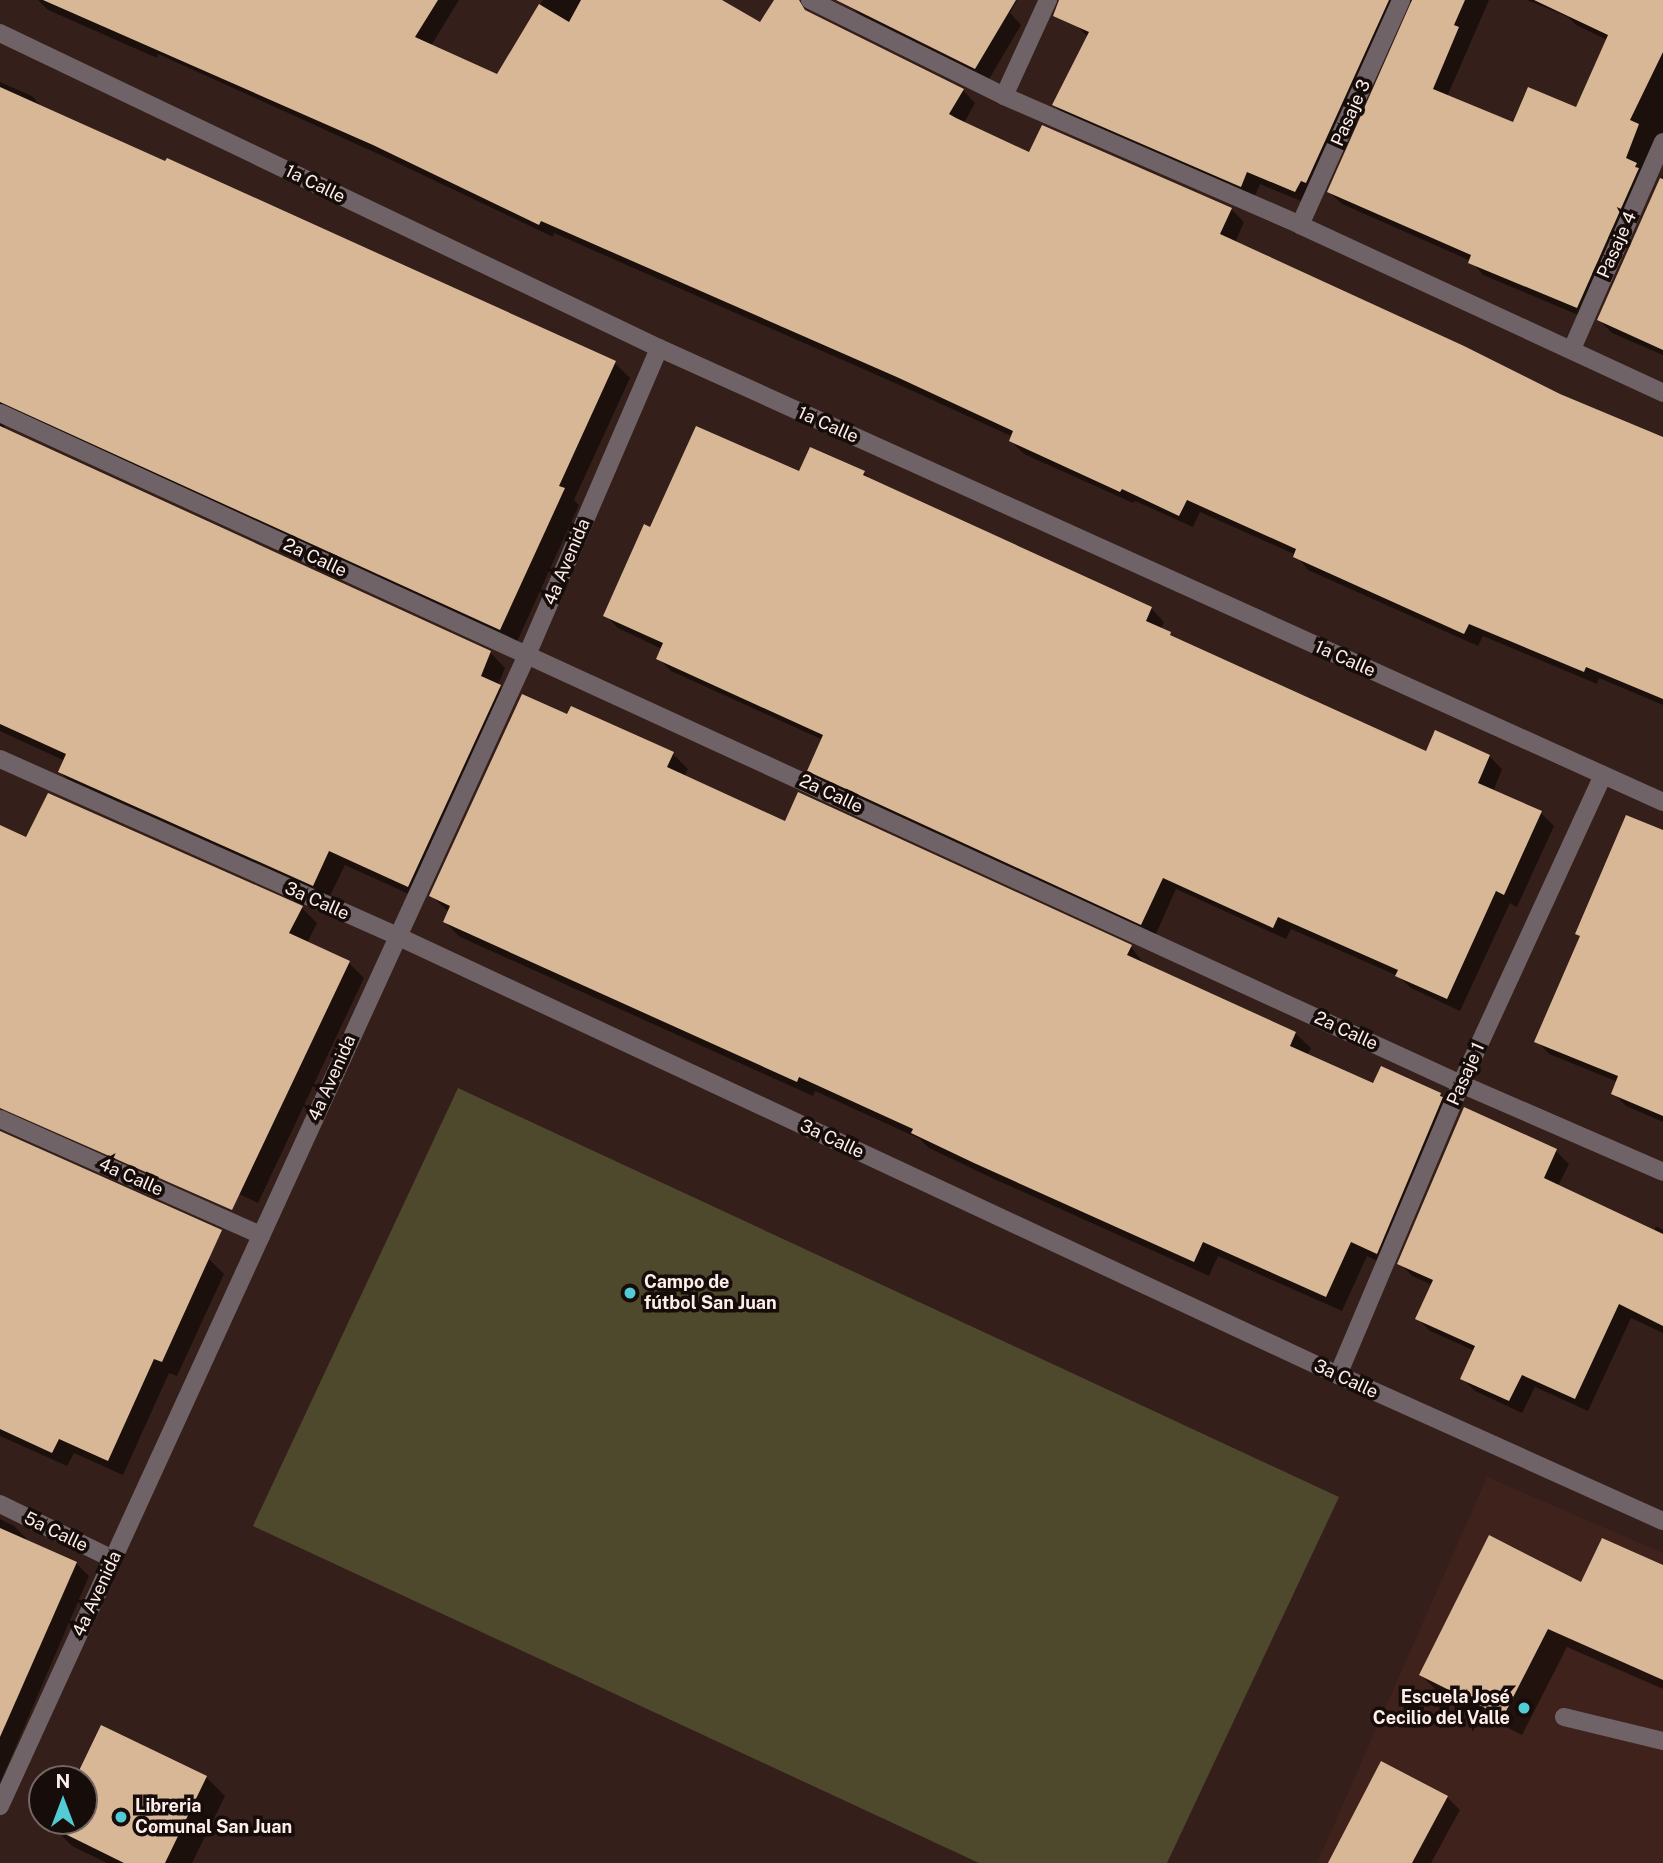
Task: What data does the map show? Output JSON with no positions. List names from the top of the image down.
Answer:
{
  "streets": {
    "street": [
      "Pasaje 3",
      "1a Calle",
      "Pasaje 4",
      "2a Calle",
      "4a Avenida",
      "3a Calle",
      "Pasaje 1",
      "4a Calle",
      "5a Calle"
    ]
  },
  "crossings": [
    ["1a Calle", "4a Avenida"],
    ["1a Calle", "Pasaje 1"],
    ["2a Calle", "4a Avenida"],
    ["2a Calle", "Pasaje 1"],
    ["4a Avenida", "3a Calle"],
    ["4a Avenida", "4a Calle"],
    ["4a Avenida", "5a Calle"],
    ["3a Calle", "Pasaje 1"]
  ],
  "places": ["Campo de fútbol San Juan", "Escuela José Cecilio del Valle", "Libreria Comunal San Juan"],
  "north": "top"
}
